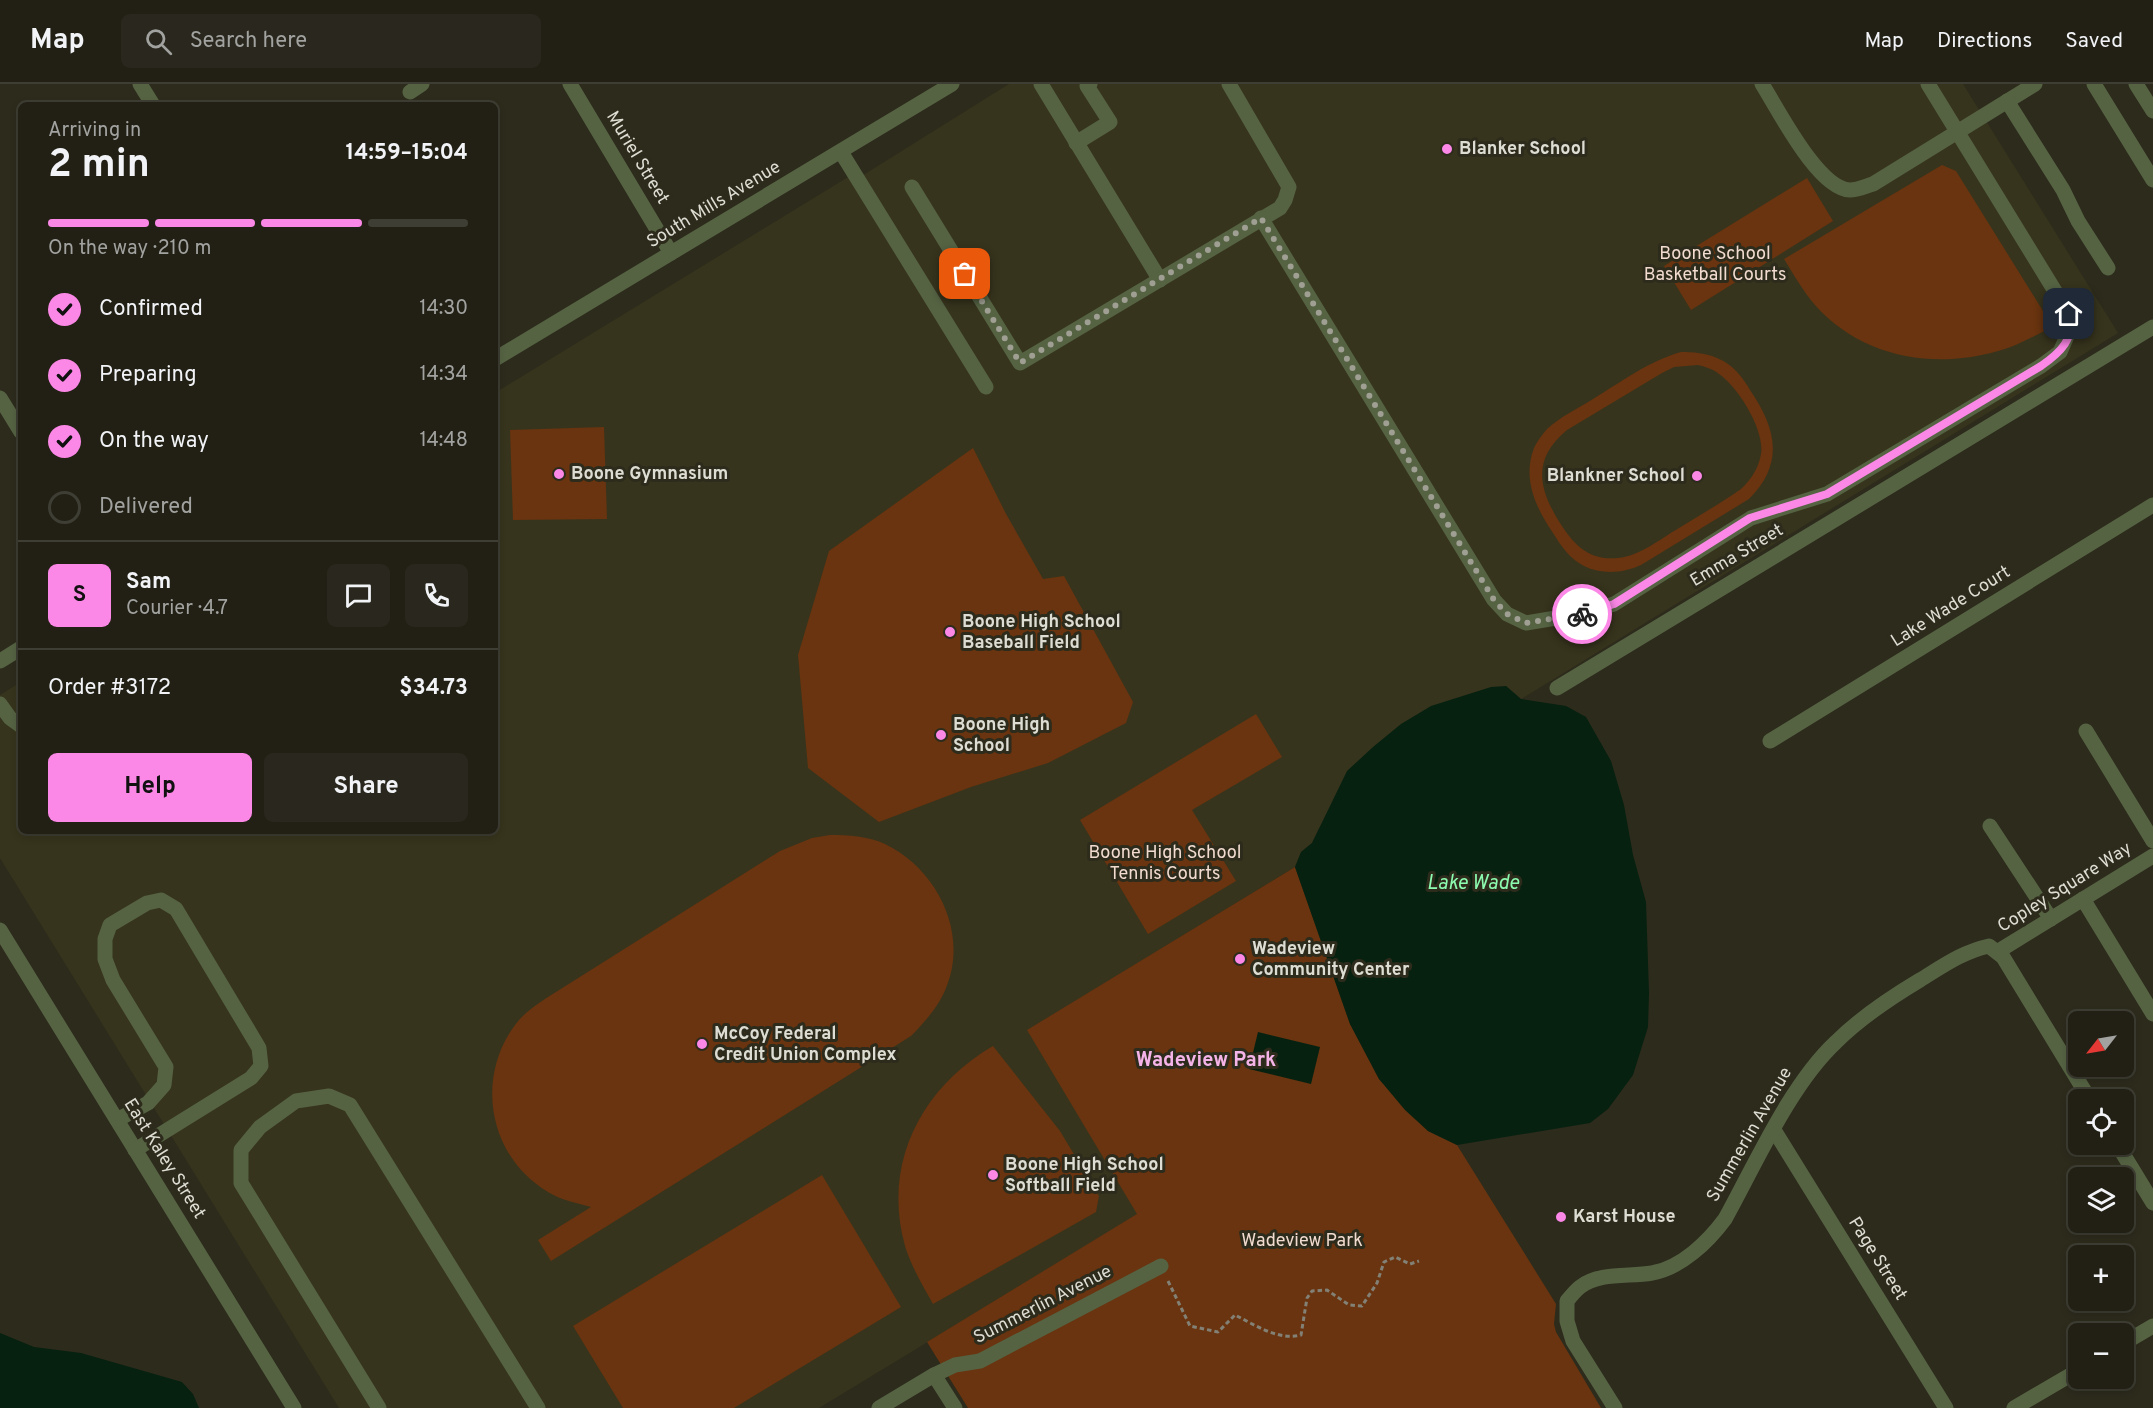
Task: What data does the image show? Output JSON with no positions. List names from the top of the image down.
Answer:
{
  "streets": {
    "street": [
      "Muriel Street",
      "South Mills Avenue",
      "Emma Street",
      "Lake Wade Court",
      "Copley Square Way",
      "Summerlin Avenue",
      "East Kaley Street",
      "Page Street"
    ]
  },
  "crossings": [
    ["Muriel Street", "South Mills Avenue"],
    ["Copley Square Way", "Summerlin Avenue"],
    ["Summerlin Avenue", "Page Street"]
  ],
  "districts": ["Wadeview Park"],
  "water": ["Lake Wade"],
  "parks": ["Boone School Basketball Courts", "Boone High School Tennis Courts", "Wadeview Park"],
  "places": [
    "Blanker School",
    "Boone Gymnasium",
    "Blankner School",
    "Boone High School Baseball Field",
    "Boone High School",
    "Wadeview Community Center",
    "McCoy Federal Credit Union Complex",
    "Boone High School Softball Field",
    "Karst House"
  ],
  "north": "bottom left",
  "page": {
    "header": "Map",
    "search": "Search here",
    "nav": ["Map", "Directions", "Saved"],
    "heading": ["2 min", "Arriving in", "14:59–15:04"],
    "panel": [
      "Sam",
      "Courier · 4.7",
      "Order #3172",
      "$34.73"
    ],
    "bar": "On the way · 210 m",
    "list": [
      ["Confirmed", "14:30"],
      ["Preparing", "14:34"],
      ["On the way", "14:48"],
      "Delivered"
    ],
    "round": "S",
    "buttons": ["Help", "Share"],
    "map_buttons": ["+", "−"]
  }
}
